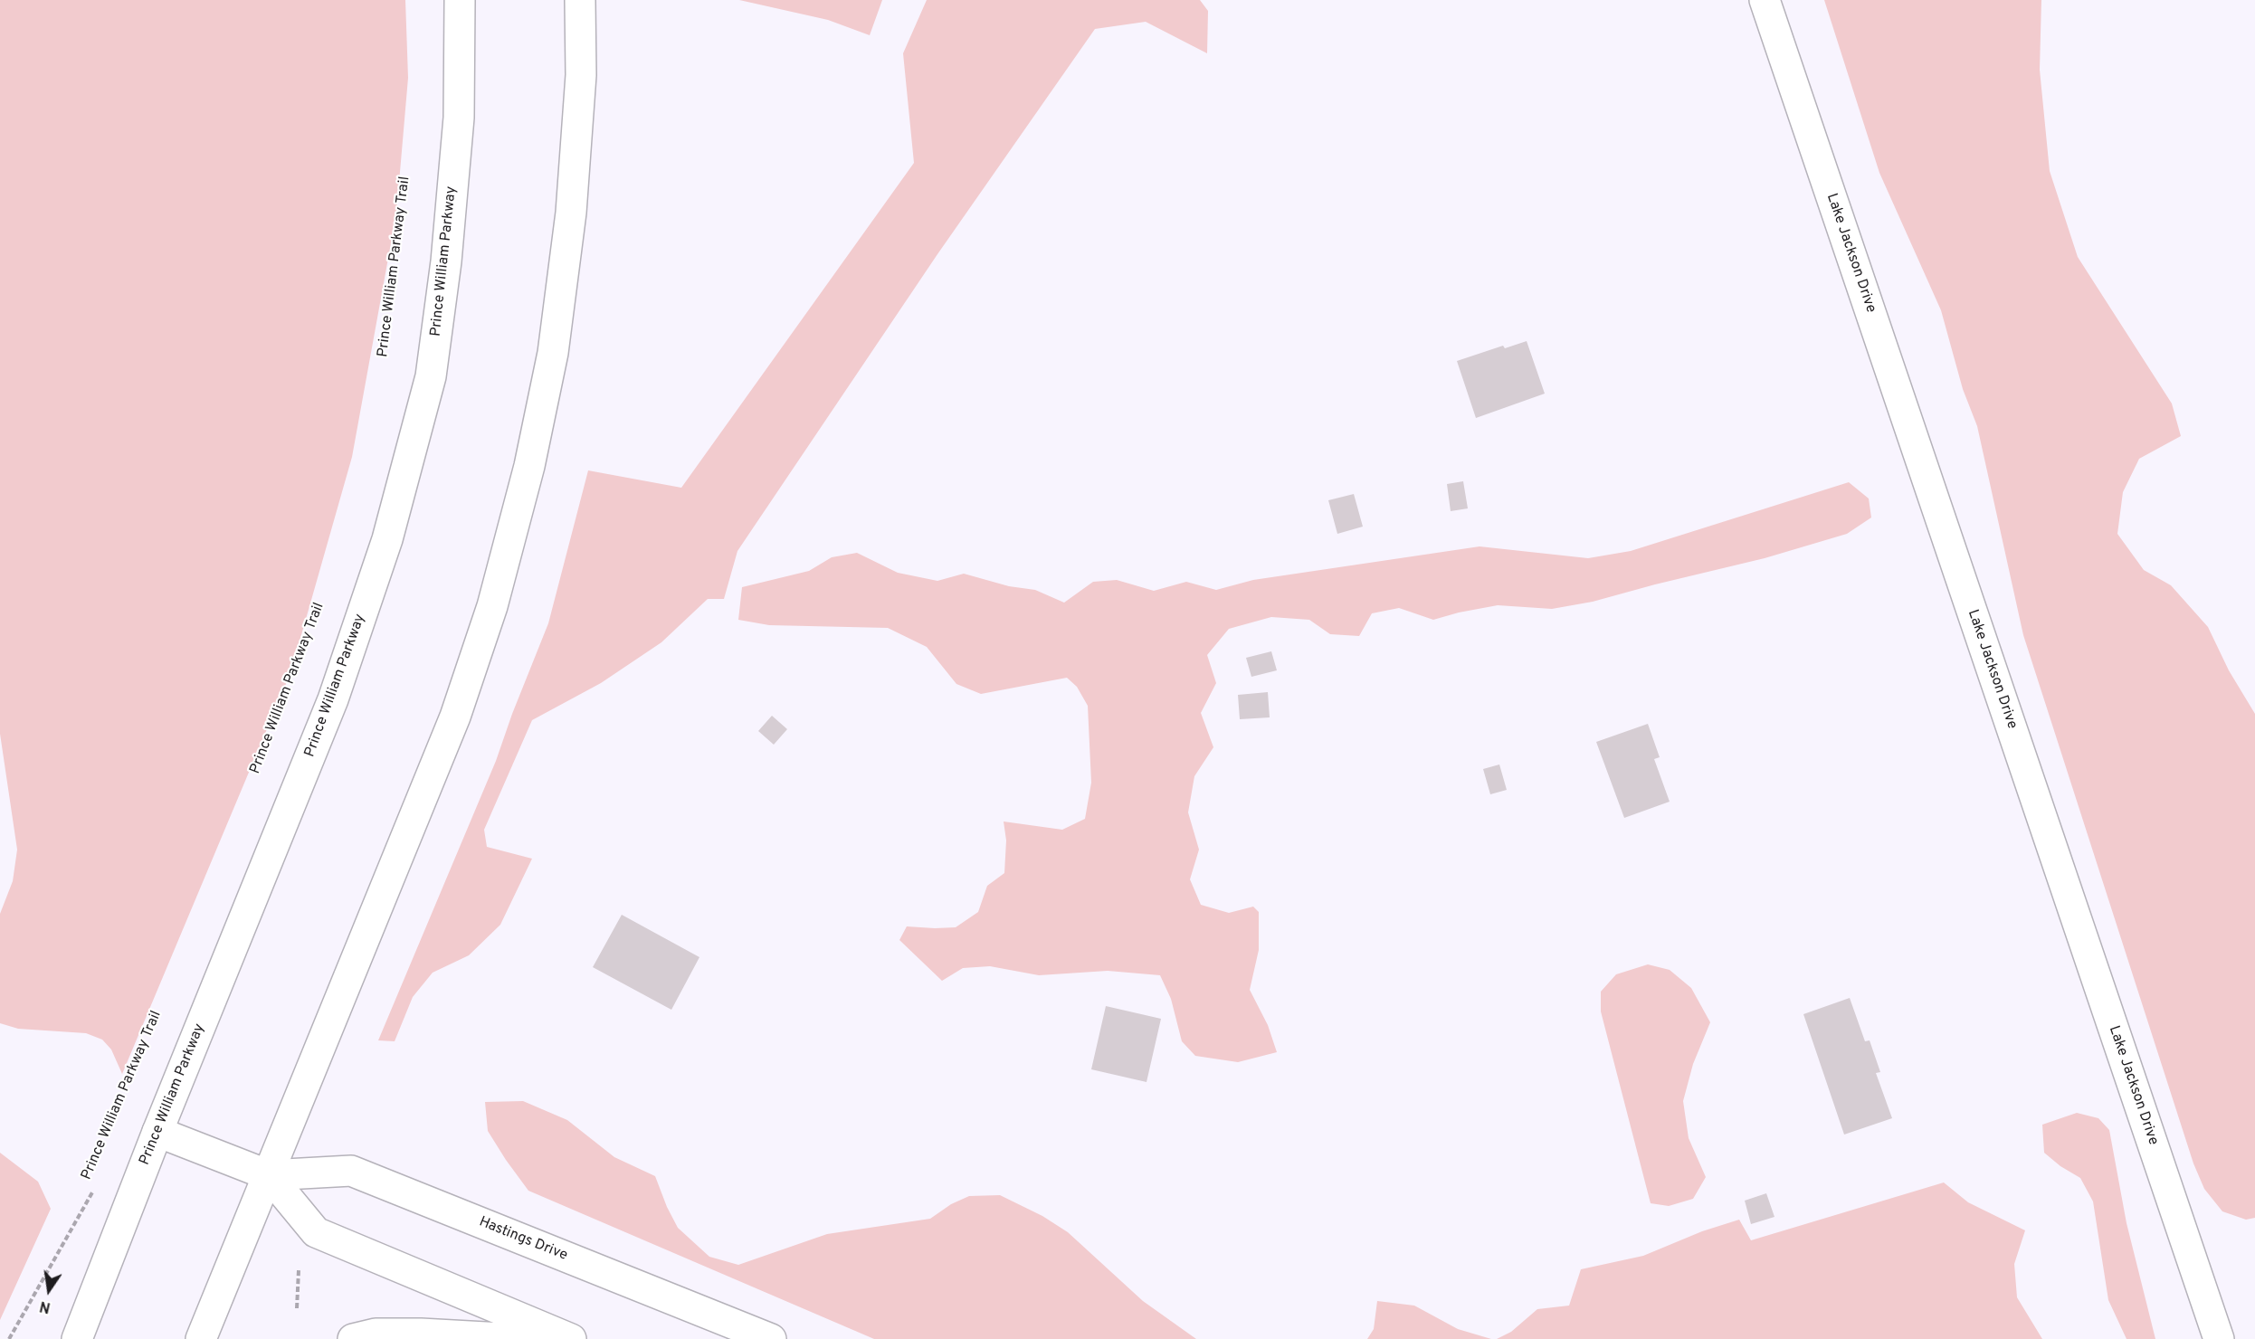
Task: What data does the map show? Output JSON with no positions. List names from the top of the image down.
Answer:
{
  "streets": {
    "main road": ["Lake Jackson Drive", "Prince William Parkway", "Hastings Drive"],
    "path": ["Prince William Parkway Trail"]
  },
  "crossings": [
    ["Prince William Parkway", "Hastings Drive"]
  ],
  "north": "bottom"
}
